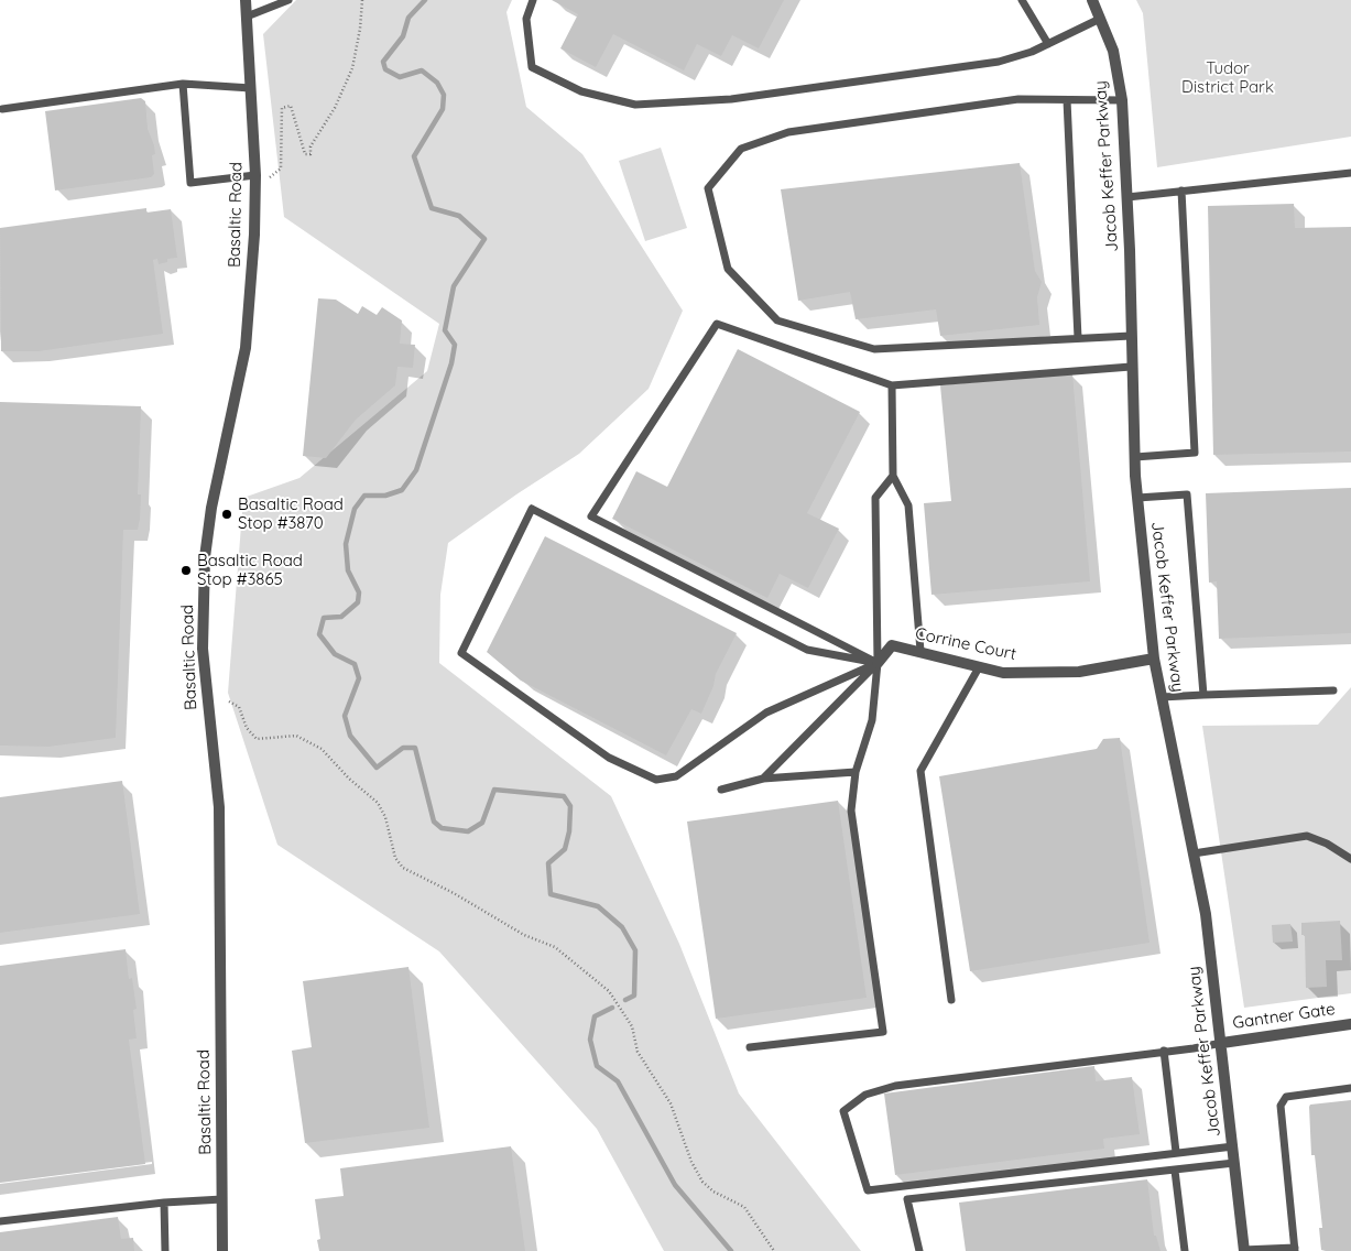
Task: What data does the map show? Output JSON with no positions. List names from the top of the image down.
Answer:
{
  "streets": {
    "street": [
      "Jacob Keffer Parkway",
      "Basaltic Road",
      "Corrine Court",
      "Gantner Gate"
    ]
  },
  "crossings": [
    ["Jacob Keffer Parkway", "Corrine Court"],
    ["Jacob Keffer Parkway", "Gantner Gate"]
  ],
  "parks": ["Tudor District Park"],
  "places": ["Basaltic Road Stop #3870", "Basaltic Road Stop #3865"]
}
